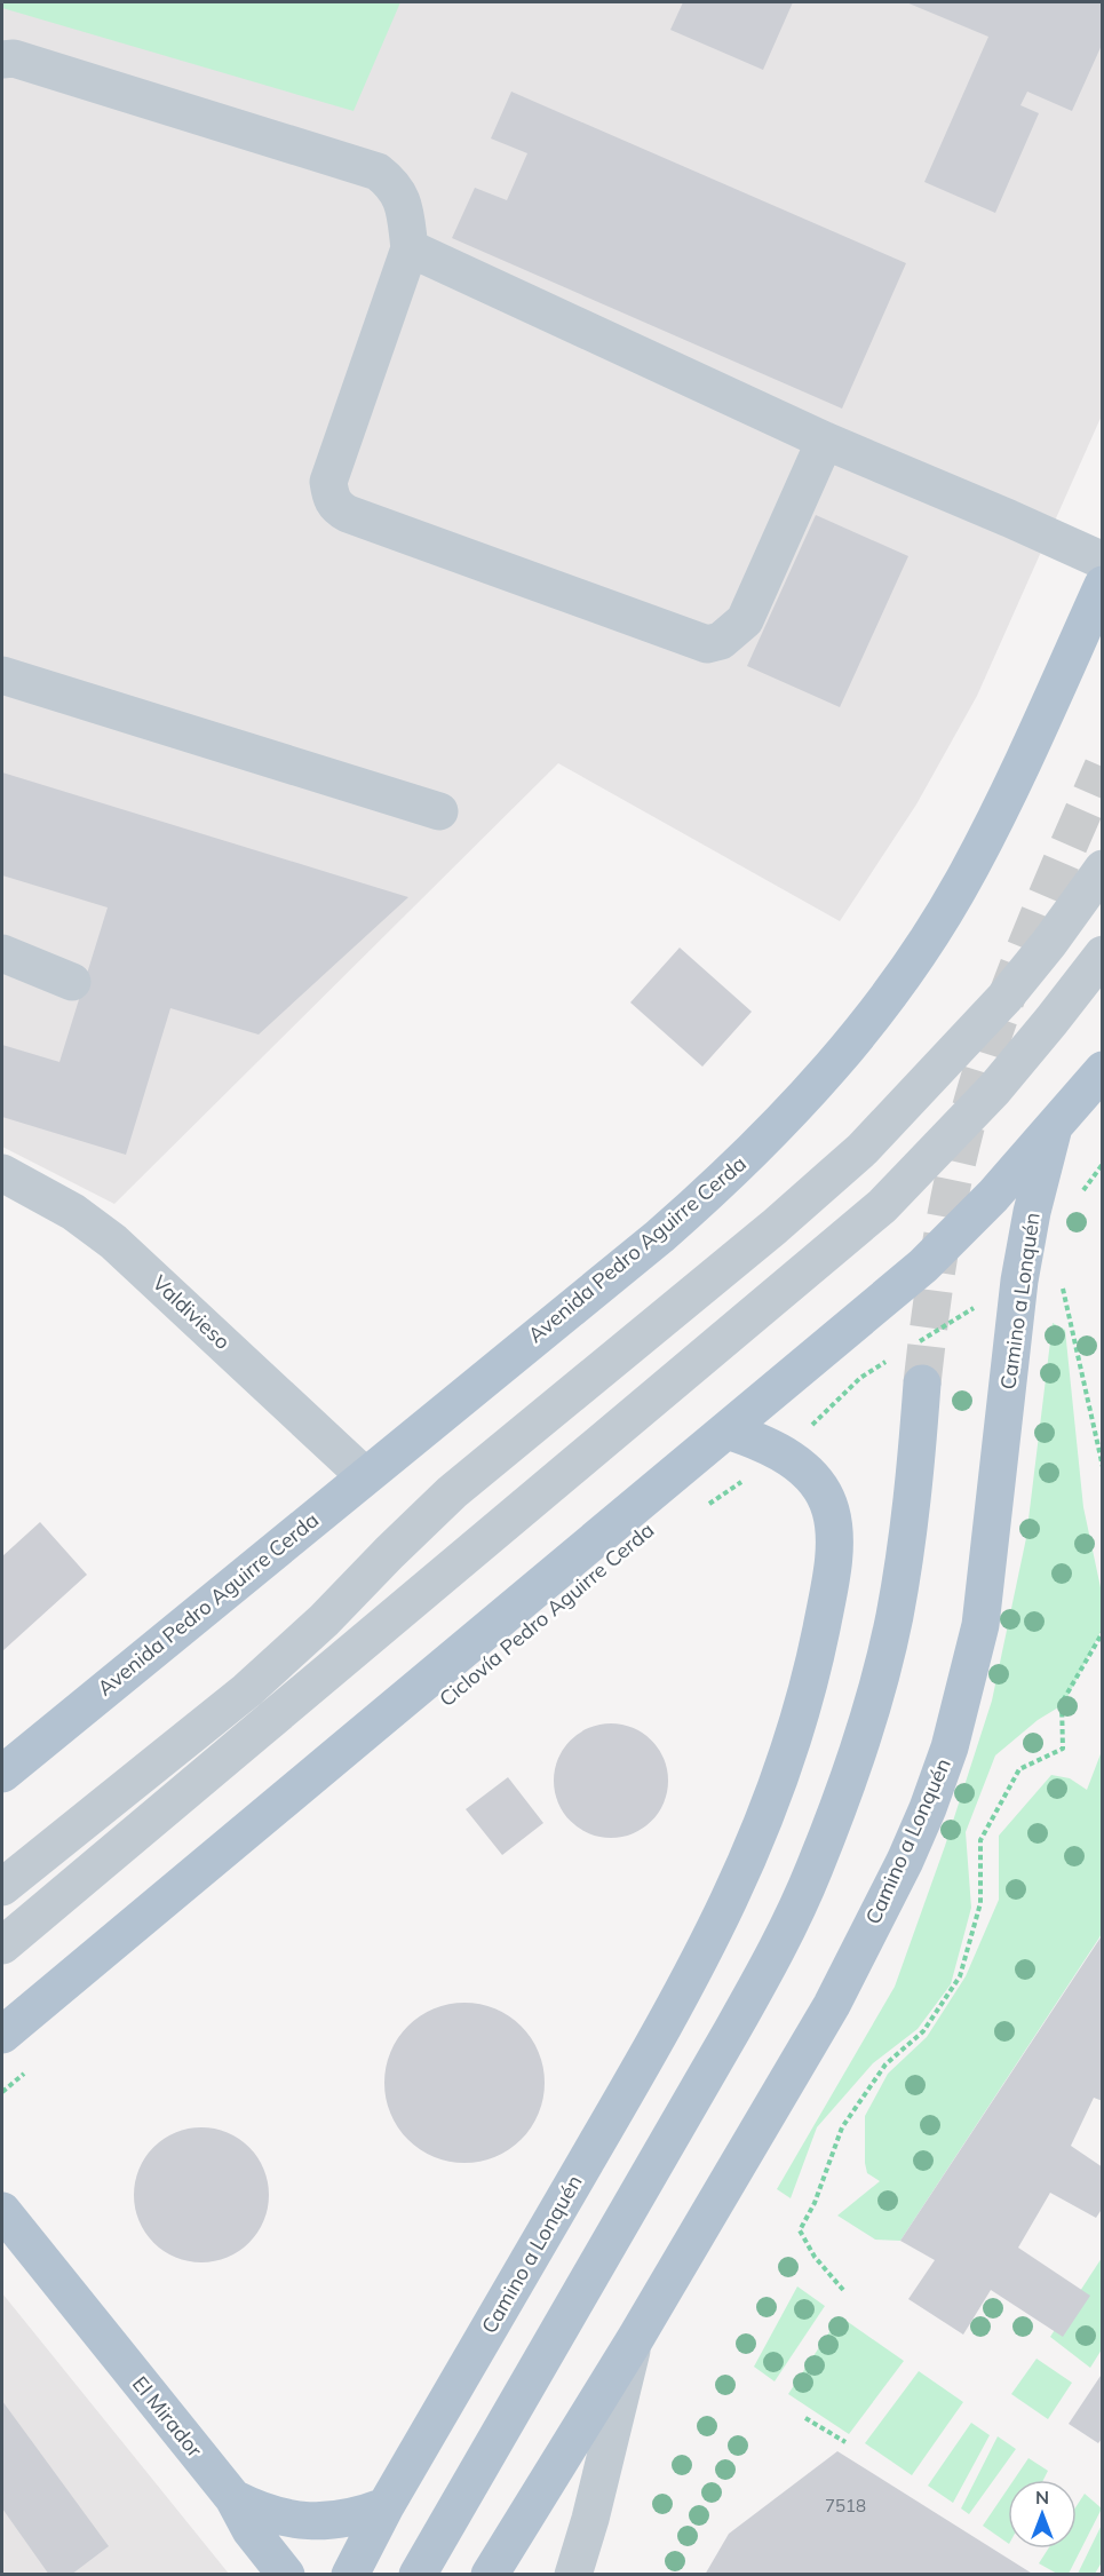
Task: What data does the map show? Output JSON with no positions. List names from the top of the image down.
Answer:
{
  "streets": {
    "main road": ["Avenida Pedro Aguirre Cerda", "Camino a Lonquén", "El Mirador"],
    "street": ["Valdivieso"]
  },
  "crossings": [
    ["Avenida Pedro Aguirre Cerda", "Valdivieso"],
    ["Camino a Lonquén", "El Mirador"]
  ],
  "house_numbers": ["7518"],
  "north": "top"
}
